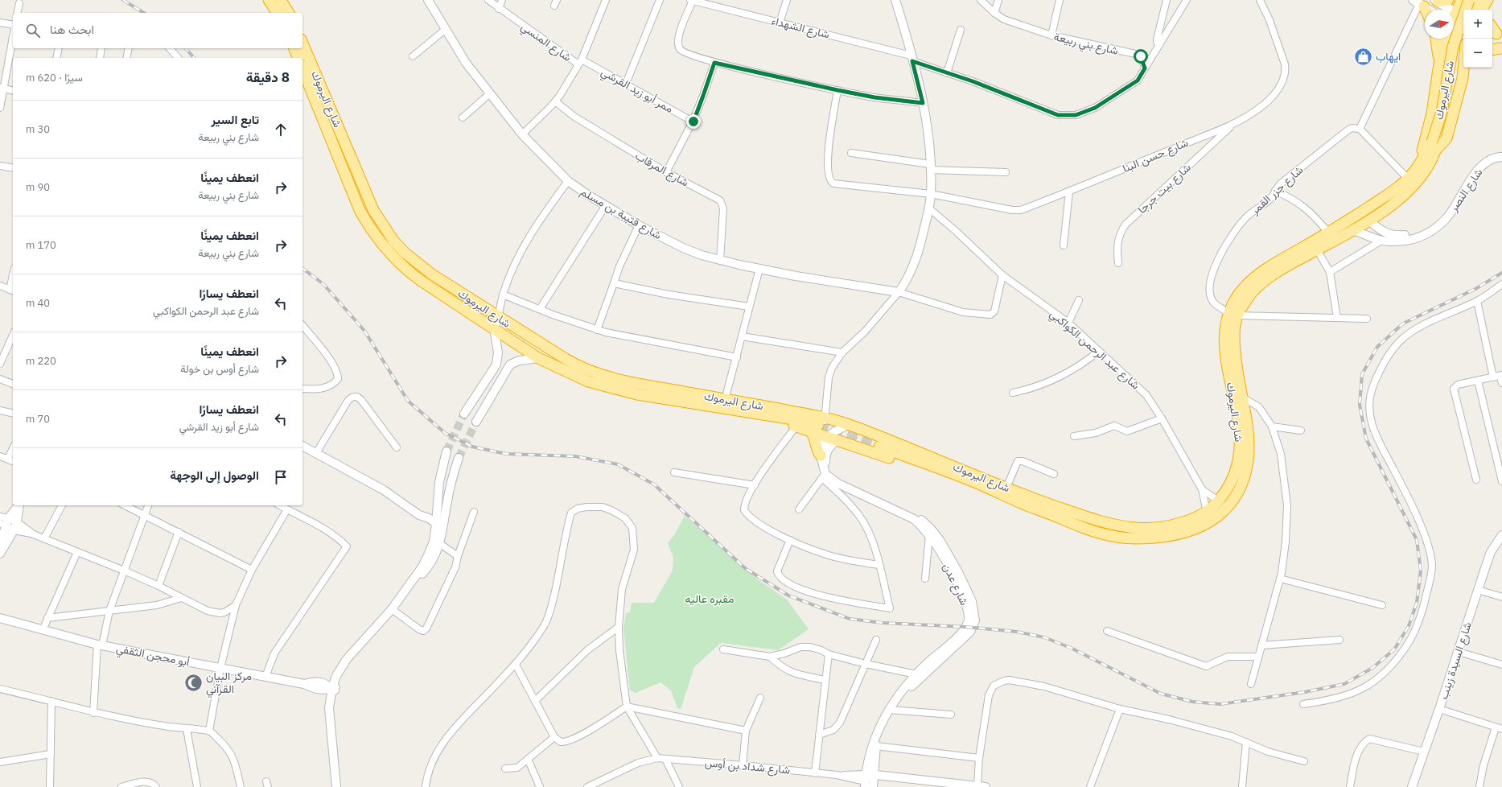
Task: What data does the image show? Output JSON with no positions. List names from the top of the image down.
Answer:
{
  "streets": {
    "highway": ["شارع اليرموك"],
    "street": [
      "شارع الشهداء",
      "شارع المنسي",
      "شارع بني ربيعة",
      "ممر أبو زيد القرشي",
      "شارع حسن البنا",
      "شارع المرقاب",
      "شارع بيت جرجا",
      "شارع جزر القمر",
      "شارع النصر",
      "شارع قتيبة بن مسلم",
      "شارع عبد الرحمن الكواكبي",
      "شارع عدن",
      "أبو محجن الثقفي",
      "شارع السيدة زينب",
      "شارع شداد بن أوس"
    ]
  },
  "crossings": [
    ["شارع المنسي", "ممر أبو زيد القرشي"],
    ["شارع المنسي", "شارع المرقاب"],
    ["شارع المنسي", "شارع قتيبة بن مسلم"],
    ["شارع اليرموك", "شارع جزر القمر"],
    ["شارع اليرموك", "شارع النصر"],
    ["شارع اليرموك", "شارع عبد الرحمن الكواكبي"],
    ["شارع حسن البنا", "شارع بيت جرجا"],
    ["شارع المرقاب", "شارع قتيبة بن مسلم"],
    ["شارع عدن", "شارع شداد بن أوس"]
  ],
  "parks": ["مقبره عاليه"],
  "places": {
    "shop": ["ايهاب"],
    "mosque": ["مركز البيان القرآني"]
  },
  "north": "right",
  "page": {
    "map_buttons": ["+", "−"],
    "search": "ابحث هنا",
    "heading": ["8 دقيقة", "سيرًا · 620 m"],
    "list": [
      ["تابع السير", "شارع بني ربيعة", "30 m"],
      ["انعطف يمينًا", "شارع بني ربيعة", "90 m"],
      ["انعطف يمينًا", "شارع بني ربيعة", "170 m"],
      ["انعطف يسارًا", "شارع عبد الرحمن الكواكبي", "40 m"],
      ["انعطف يمينًا", "شارع أوس بن خولة", "220 m"],
      ["انعطف يسارًا", "شارع أبو زيد القرشي", "70 m"],
      "الوصول إلى الوجهة"
    ]
  }
}
